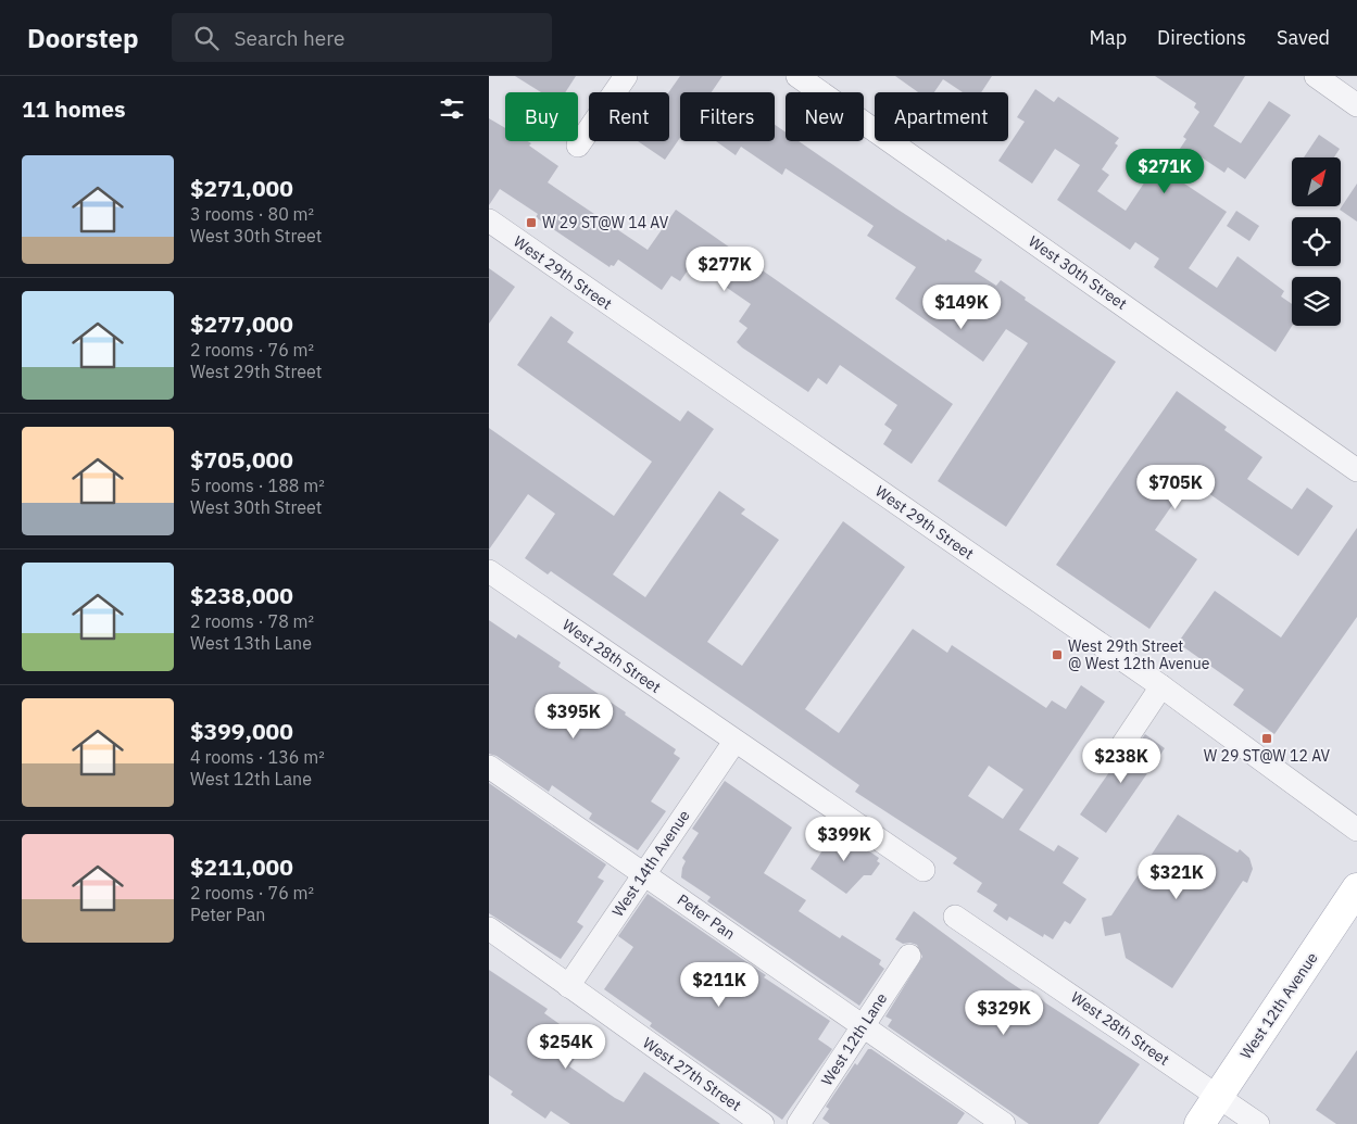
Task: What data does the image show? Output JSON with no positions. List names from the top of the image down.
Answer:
{
  "streets": {
    "main road": ["West 12th Avenue"],
    "street": [
      "West 29th Street",
      "West 30th Street",
      "West 28th Street",
      "West 14th Avenue",
      "Peter Pan",
      "West 12th Lane",
      "West 27th Street"
    ]
  },
  "crossings": [
    ["West 28th Street", "West 14th Avenue"],
    ["West 28th Street", "West 12th Avenue"],
    ["West 14th Avenue", "Peter Pan"],
    ["West 14th Avenue", "West 27th Street"],
    ["Peter Pan", "West 12th Lane"]
  ],
  "places": {
    "transit": ["W 29 ST@W 14 AV", "West 29th Street @ West 12th Avenue", "W 29 ST@W 12 AV"]
  },
  "north": "top right",
  "page": {
    "header": "Doorstep",
    "search": "Search here",
    "nav": ["Map", "Directions", "Saved"],
    "heading": "11 homes",
    "chip": [
      "Buy",
      "Rent",
      "Filters",
      "New",
      "Apartment"
    ],
    "list": [
      {
        "name": "$271,000",
        "note": "3 rooms · 80 m² · West 30th Street"
      },
      {
        "name": "$277,000",
        "note": "2 rooms · 76 m² · West 29th Street"
      },
      {
        "name": "$705,000",
        "note": "5 rooms · 188 m² · West 30th Street"
      },
      {
        "name": "$238,000",
        "note": "2 rooms · 78 m² · West 13th Lane"
      },
      {
        "name": "$399,000",
        "note": "4 rooms · 136 m² · West 12th Lane"
      },
      {
        "name": "$211,000",
        "note": "2 rooms · 76 m² · Peter Pan"
      }
    ],
    "price": [
      "$271K",
      "$277K",
      "$149K",
      "$705K",
      "$395K",
      "$238K",
      "$399K",
      "$321K",
      "$211K",
      "$329K",
      "$254K"
    ]
  }
}
